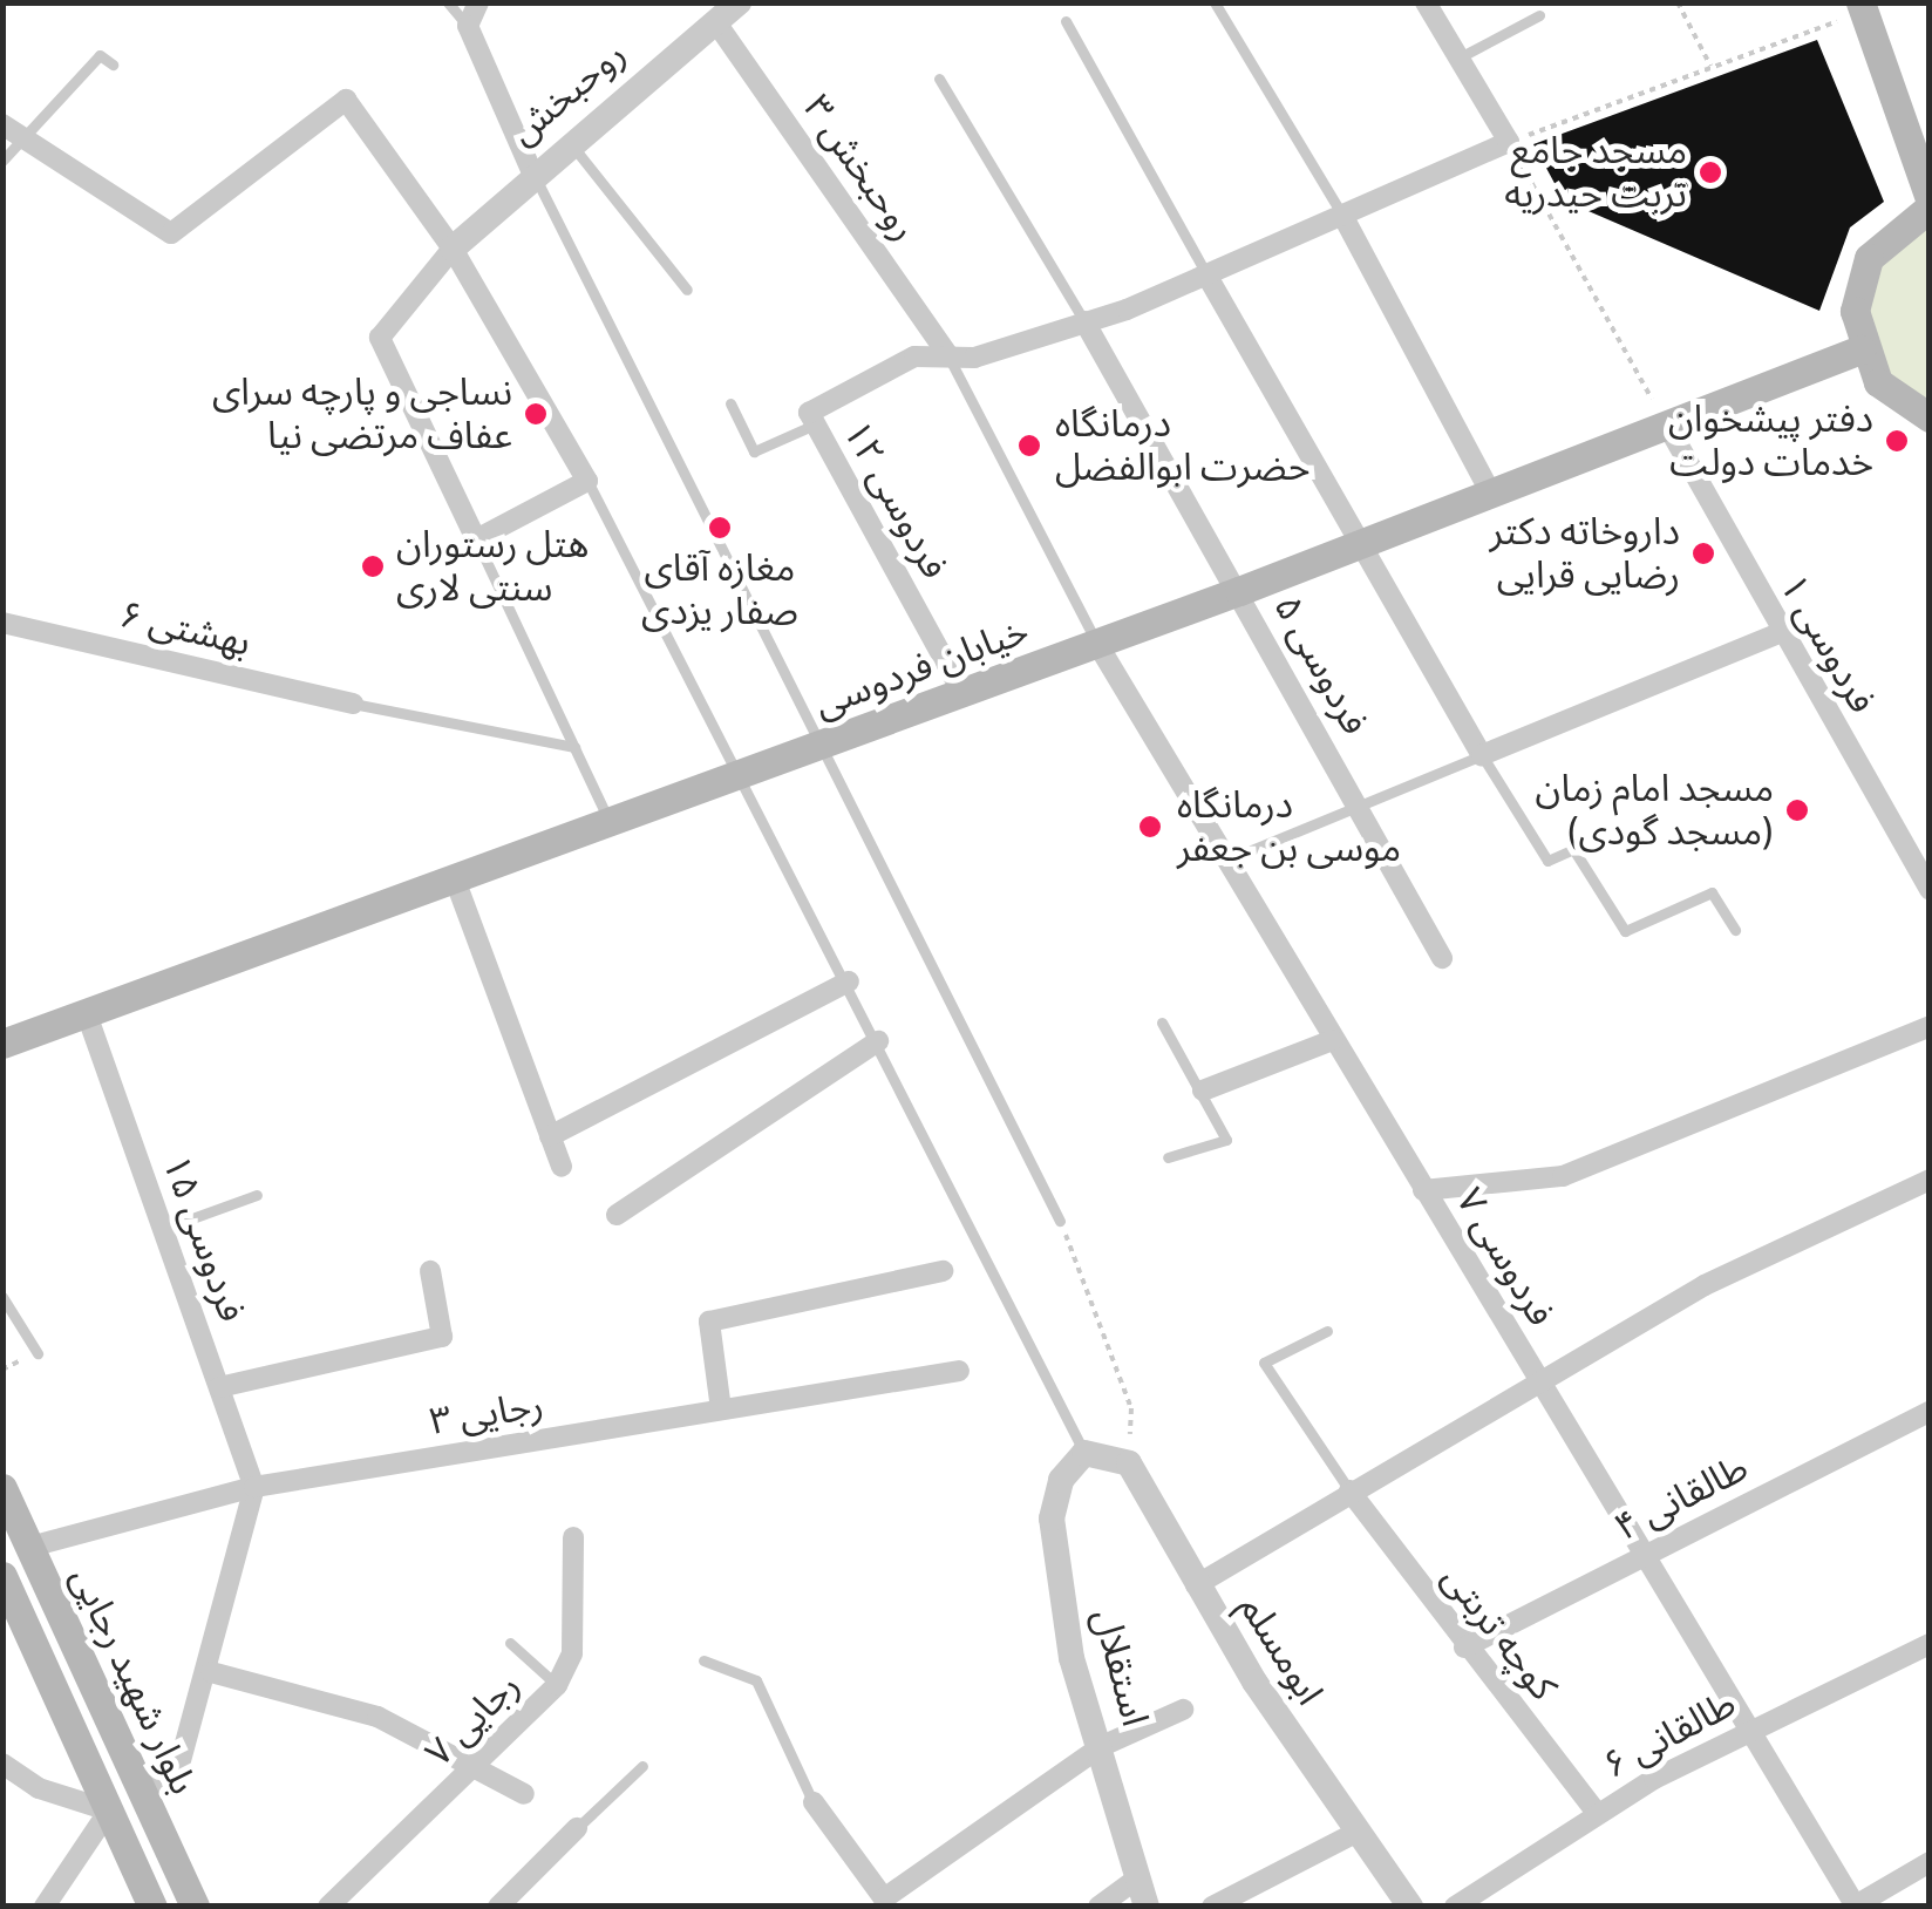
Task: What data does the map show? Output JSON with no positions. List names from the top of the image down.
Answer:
{
  "streets": {
    "main road": ["خیابان فردوسی", "بلوار شهید رجایی"],
    "street": [
      "روحبخش",
      "روحبخش ۳",
      "فردوسی ۱۲",
      "بهشتی ۶",
      "فردوسی ۱",
      "فردوسی ۵",
      "فردوسی ۱۵",
      "فردوسی ۷",
      "رجایی ۳",
      "طالقانی ۴",
      "کوچه تربتی",
      "ابومسلم",
      "استقلال",
      "رجایی ۷",
      "طالقانی ۶"
    ]
  },
  "crossings": [
    ["روحبخش", "روحبخش ۳"],
    ["روحبخش ۳", "فردوسی ۱۲"],
    ["فردوسی ۱۲", "خیابان فردوسی"],
    ["فردوسی ۱", "خیابان فردوسی"],
    ["فردوسی ۵", "خیابان فردوسی"],
    ["خیابان فردوسی", "فردوسی ۱۵"],
    ["خیابان فردوسی", "فردوسی ۷"],
    ["فردوسی ۱۵", "رجایی ۳"],
    ["فردوسی ۷", "طالقانی ۴"],
    ["فردوسی ۷", "طالقانی ۶"],
    ["رجایی ۳", "بلوار شهید رجایی"],
    ["طالقانی ۴", "کوچه تربتی"],
    ["کوچه تربتی", "طالقانی ۶"]
  ],
  "places": [
    "مسجد جامع تربت حیدریه",
    "نساجی و پارچه سرای عفاف مرتضی نیا",
    "دفتر پیشخوان خدمات دولت",
    "درمانگاه حضرت ابوالفضل",
    "مغازه آقای صفار یزدی",
    "داروخاته دکتر رضایی قرایی",
    "هتل رستوران سنتی لاری",
    "مسجد امام زمان (مسجد گودی)",
    "درمانگاه موسی بن جعفر"
  ]
}
